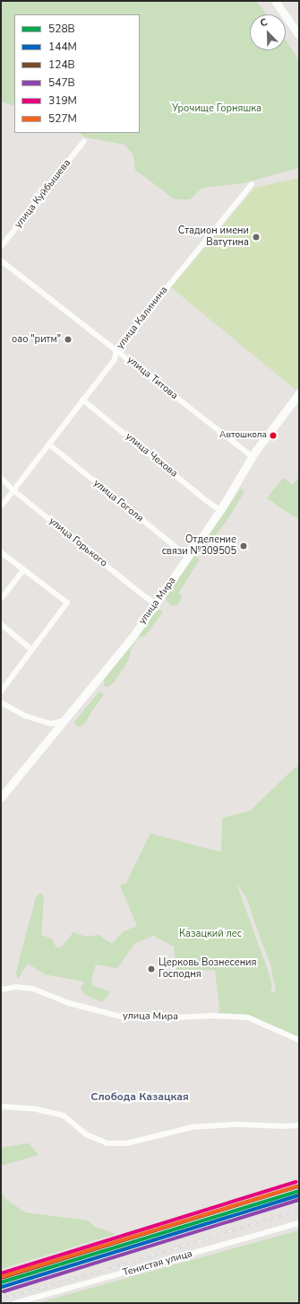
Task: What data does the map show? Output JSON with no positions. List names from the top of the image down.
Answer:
{
  "streets": {
    "main road": ["улица Мира"],
    "street": [
      "улица Куйбышева",
      "улица Калинина",
      "улица Титова",
      "улица Чехова",
      "улица Гоголя",
      "улица Горького",
      "Тенистая улица"
    ]
  },
  "crossings": [
    ["улица Калинина", "улица Титова"],
    ["улица Калинина", "улица Чехова"],
    ["улица Калинина", "улица Гоголя"],
    ["улица Калинина", "улица Горького"],
    ["улица Титова", "улица Мира"],
    ["улица Чехова", "улица Мира"],
    ["улица Гоголя", "улица Мира"],
    ["улица Горького", "улица Мира"]
  ],
  "districts": ["Слобода Казацкая"],
  "parks": ["Урочище Горняшка", "Казацкий лес"],
  "places": [
    "Стадион имени Ватутина",
    "оао \"ритм\"",
    "Автошкола",
    "Отделение связи №309505",
    "Церковь Вознесения Господня"
  ],
  "lines": [
    "transit line 319М",
    "transit line 527М",
    "transit line 124В",
    "transit line 528В",
    "transit line 144М",
    "transit line 547В"
  ],
  "legend": [
    "528В",
    "144М",
    "124В",
    "547В",
    "319М",
    "527М"
  ],
  "north": "top left"
}
